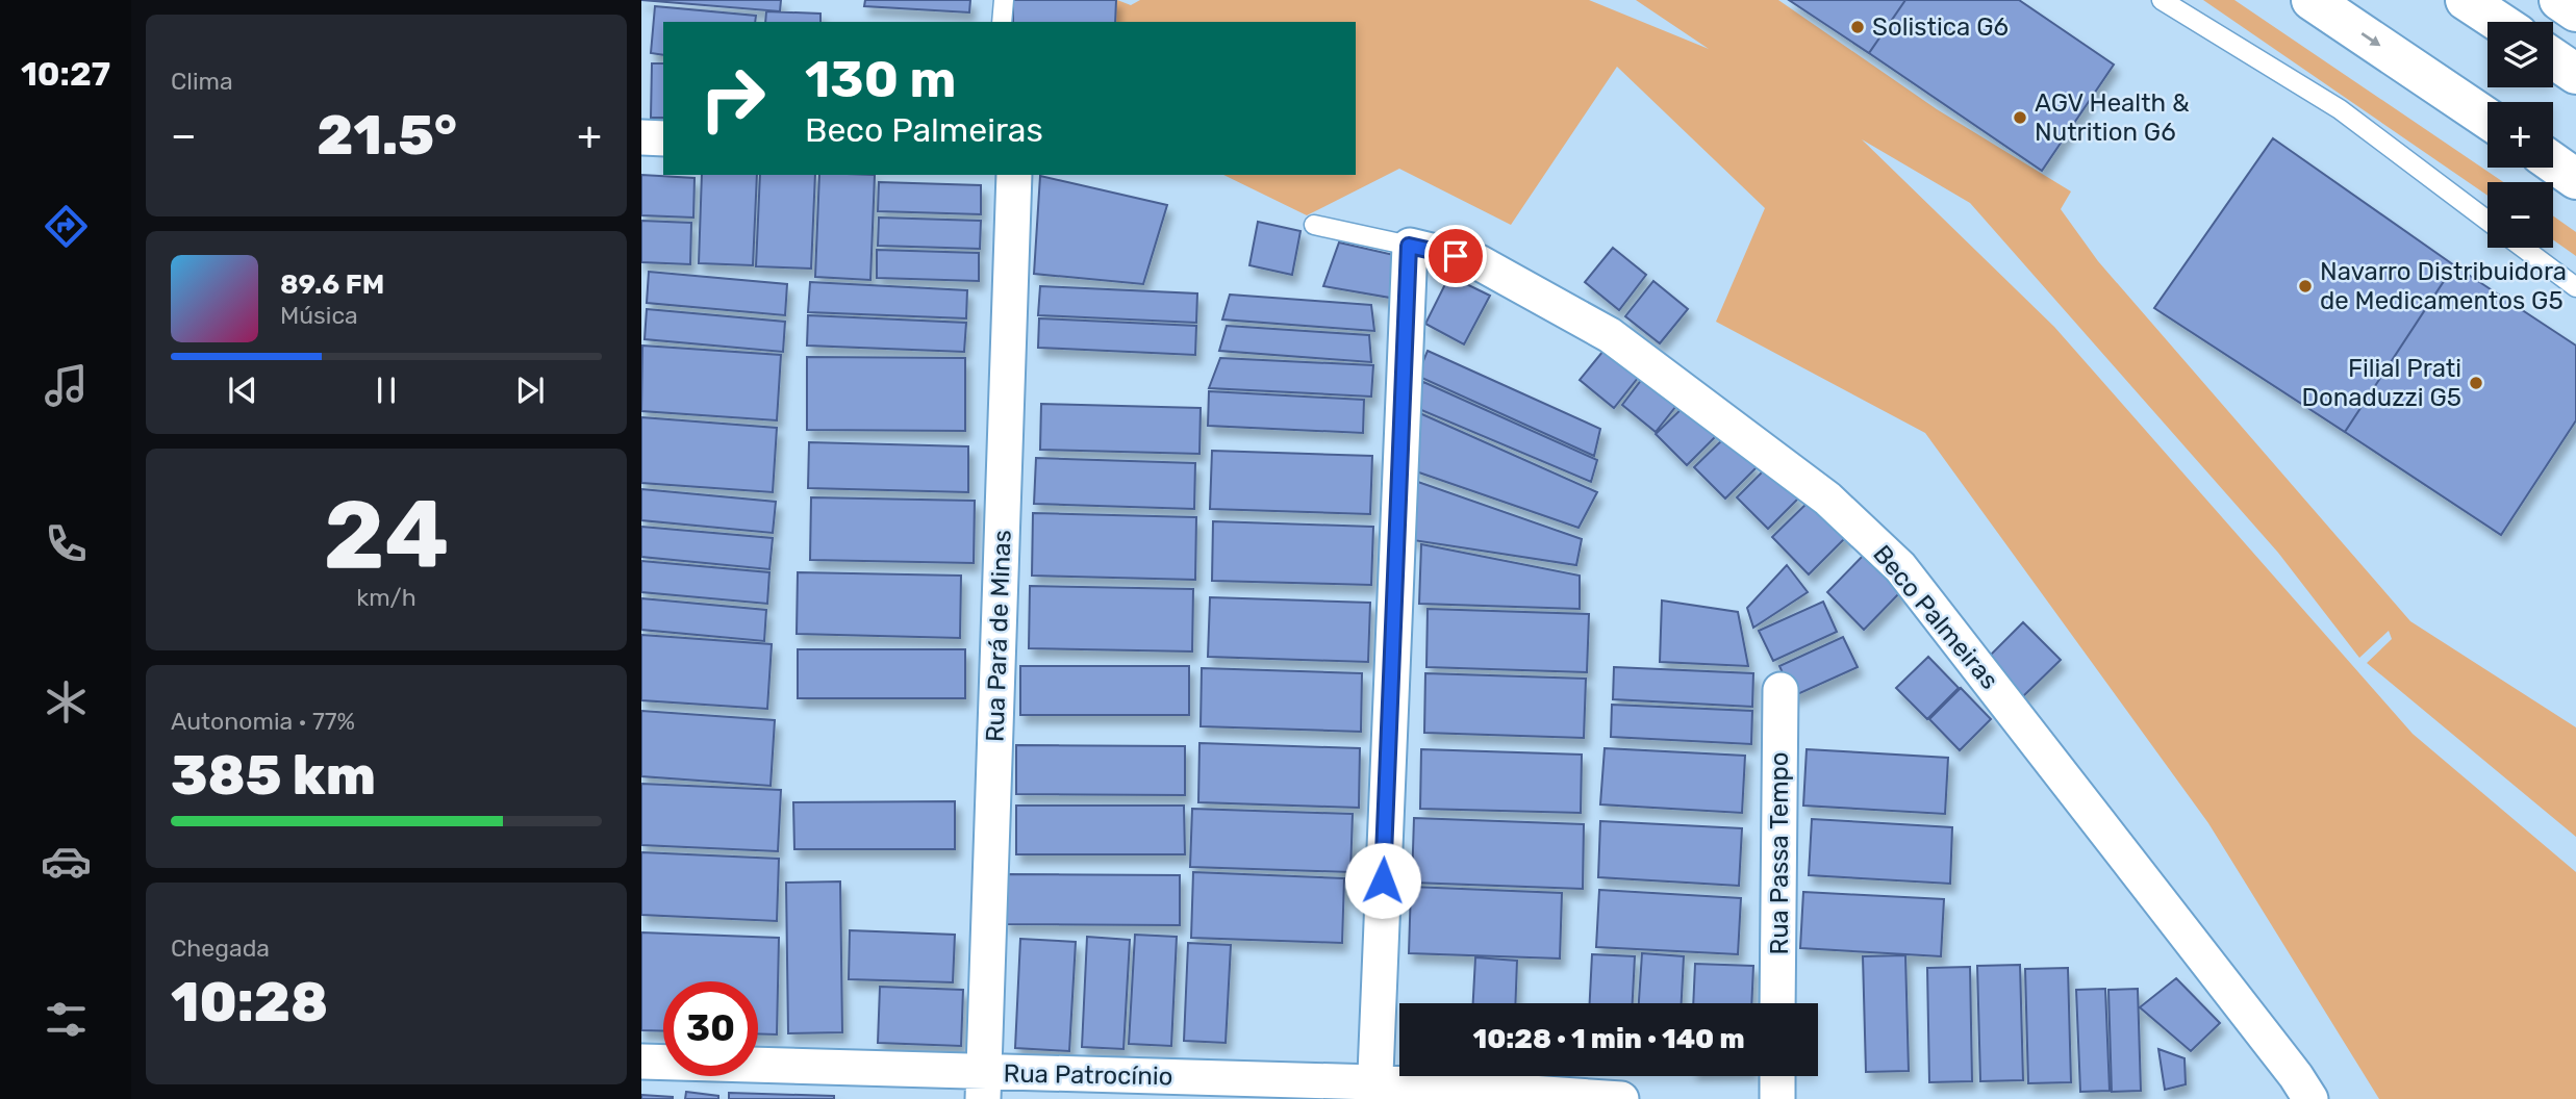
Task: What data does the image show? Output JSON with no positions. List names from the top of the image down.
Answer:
{
  "streets": {
    "street": [
      "Beco Palmeiras",
      "Rua Pará de Minas",
      "Rua Passa Tempo",
      "Rua Patrocínio"
    ]
  },
  "crossings": [
    ["Rua Pará de Minas", "Rua Patrocínio"]
  ],
  "places": [
    "Solistica G6",
    "AGV Health & Nutrition G6",
    "Navarro Distribuidora de Medicamentos G5",
    "Filial Prati Donaduzzi G5"
  ],
  "page": {
    "tabs": "10:27",
    "tile": [
      "Clima",
      ["24", "km/h"],
      ["Autonomia · 77%", "385 km"],
      ["Chegada", "10:28"]
    ],
    "map_buttons": ["+", "−"],
    "turn": ["130 m", "Beco Palmeiras"],
    "heat": ["−", "21.5°", "+"],
    "song": ["89.6 FM", "Música"],
    "limit": "30",
    "trip": "10:28 · 1 min · 140 m"
  }
}
